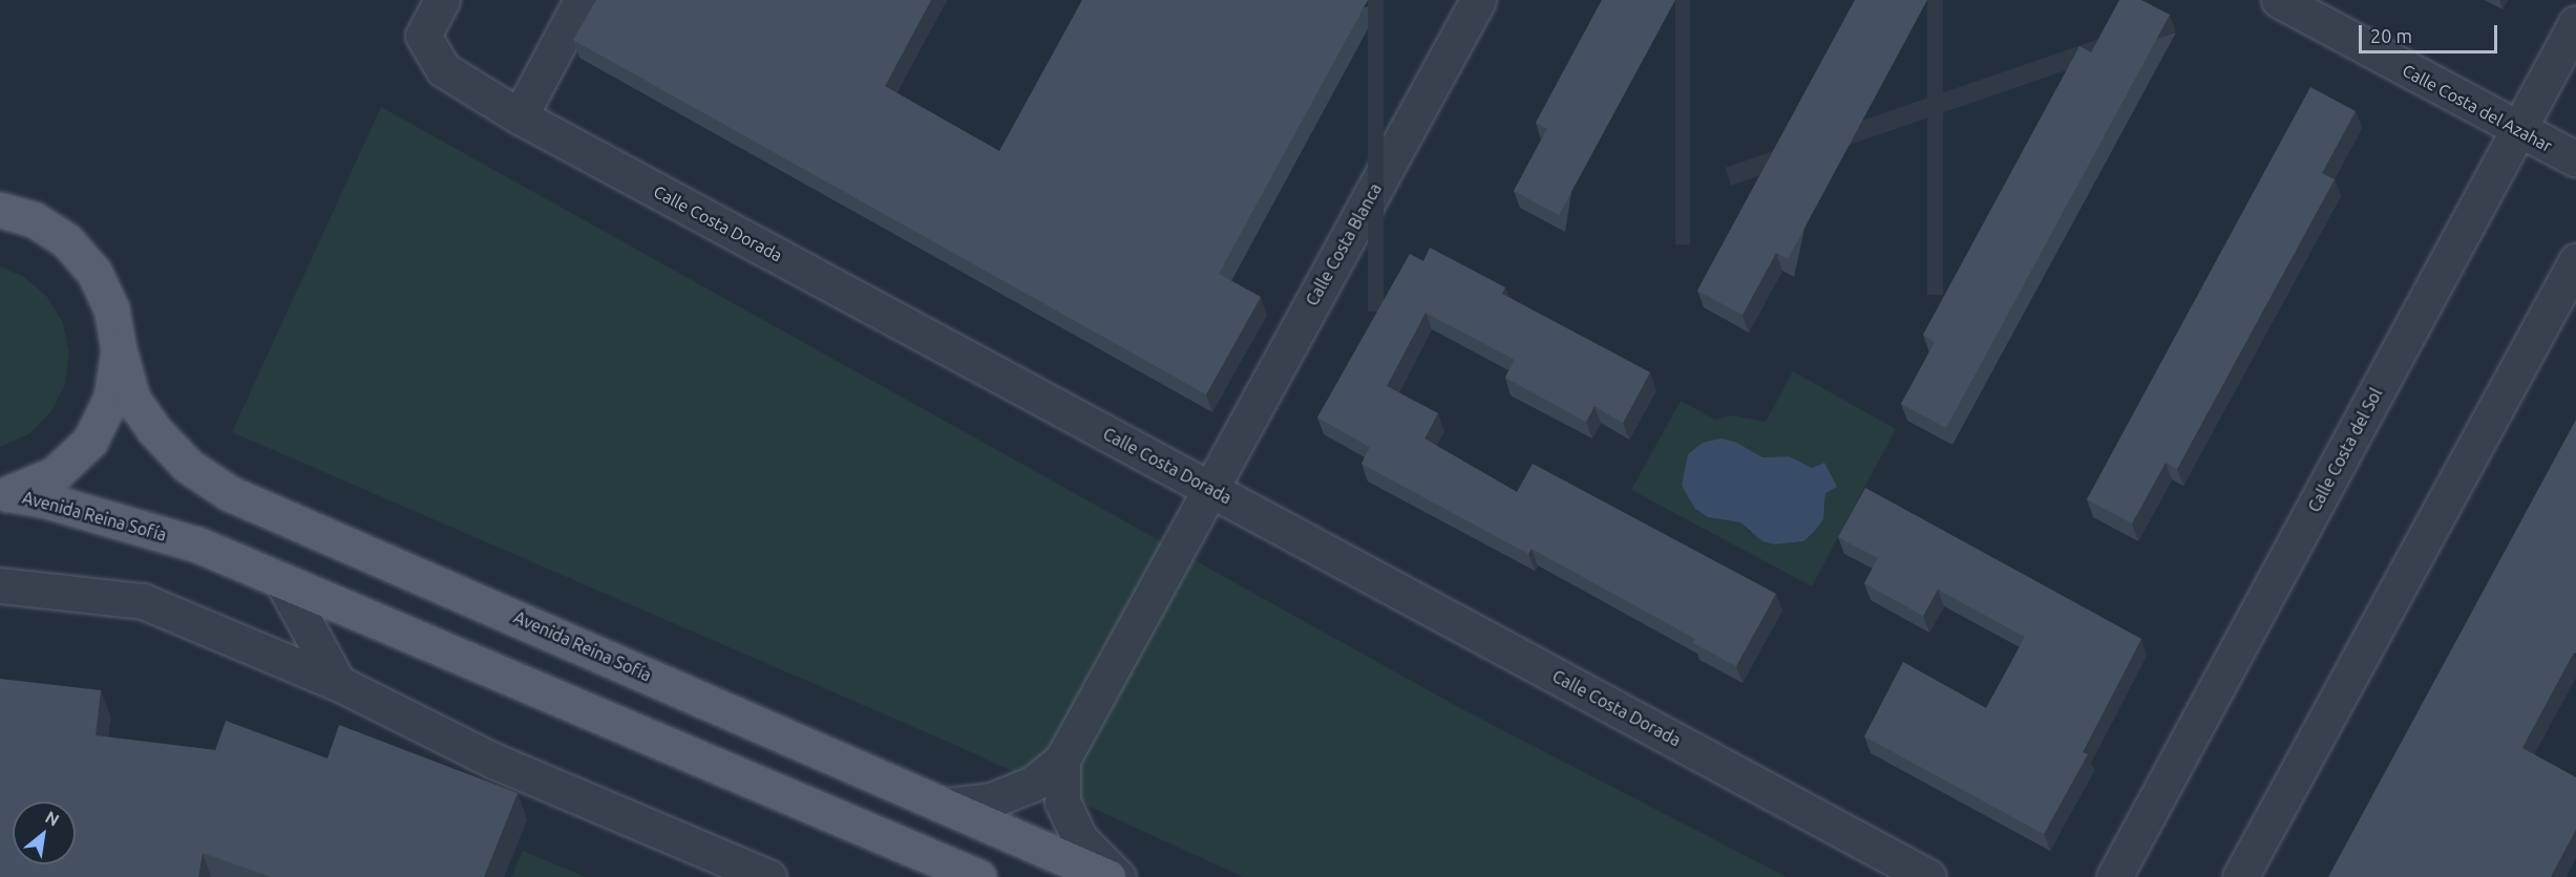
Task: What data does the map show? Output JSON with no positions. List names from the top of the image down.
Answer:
{
  "streets": {
    "main road": ["Avenida Reina Sofía"],
    "street": [
      "Calle Costa del Azahar",
      "Calle Costa Dorada",
      "Calle Costa Blanca",
      "Calle Costa del Sol"
    ]
  },
  "crossings": [
    ["Calle Costa del Azahar", "Calle Costa del Sol"],
    ["Calle Costa Dorada", "Calle Costa Blanca"]
  ],
  "scale_bar": "20 m",
  "north": "top right"
}
